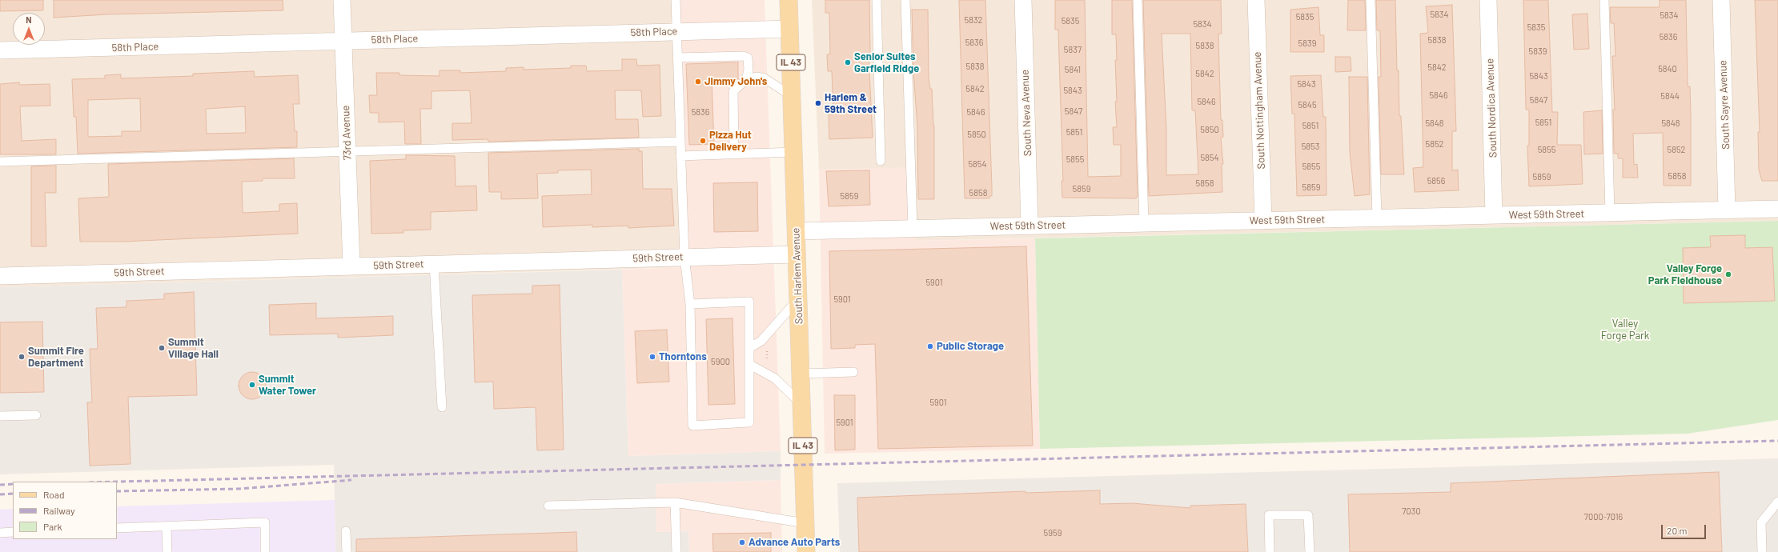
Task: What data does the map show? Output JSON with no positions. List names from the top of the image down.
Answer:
{
  "streets": {
    "main road": ["IL 43", "South Harlem Avenue"],
    "street": [
      "58th Place",
      "South Sayre Avenue",
      "South Nordica Avenue",
      "South Nottingham Avenue",
      "South Neva Avenue",
      "73rd Avenue",
      "West 59th Street",
      "59th Street"
    ]
  },
  "crossings": [
    ["58th Place", "73rd Avenue"],
    ["58th Place", "South Harlem Avenue"],
    ["South Sayre Avenue", "West 59th Street"],
    ["South Nordica Avenue", "West 59th Street"],
    ["South Nottingham Avenue", "West 59th Street"],
    ["South Neva Avenue", "West 59th Street"],
    ["73rd Avenue", "59th Street"],
    ["West 59th Street", "South Harlem Avenue"],
    ["59th Street", "South Harlem Avenue"]
  ],
  "parks": ["Valley Forge Park"],
  "places": [
    "Senior Suites Garfield Ridge",
    "Jimmy John's",
    "Harlem & 59th Street",
    "Pizza Hut Delivery",
    "Valley Forge Park Fieldhouse",
    "Public Storage",
    "Summit Village Hall",
    "Summit Fire Department",
    "Thorntons",
    "Summit Water Tower",
    "Advance Auto Parts"
  ],
  "house_numbers": [
    "5834",
    "5834",
    "5835",
    "5832",
    "5835",
    "5834",
    "5835",
    "5836",
    "5838",
    "5836",
    "5839",
    "5838",
    "5837",
    "5839",
    "5838",
    "5842",
    "5840",
    "5841",
    "5842",
    "5843",
    "5843",
    "5842",
    "5843",
    "5846",
    "5844",
    "5847",
    "5846",
    "5845",
    "5847",
    "5836",
    "5846",
    "5851",
    "5848",
    "5848",
    "5851",
    "5850",
    "5851",
    "5850",
    "5852",
    "5853",
    "5855",
    "5852",
    "5854",
    "5855",
    "5854",
    "5855",
    "5858",
    "5859",
    "5856",
    "5858",
    "5859",
    "5859",
    "5858",
    "5859",
    "5901",
    "5901",
    "5900",
    "5901",
    "5901",
    "7030",
    "7000-7016",
    "5959"
  ],
  "legend": ["Road", "Railway", "Park"],
  "scale_bar": "20 m",
  "north": "top"
}
